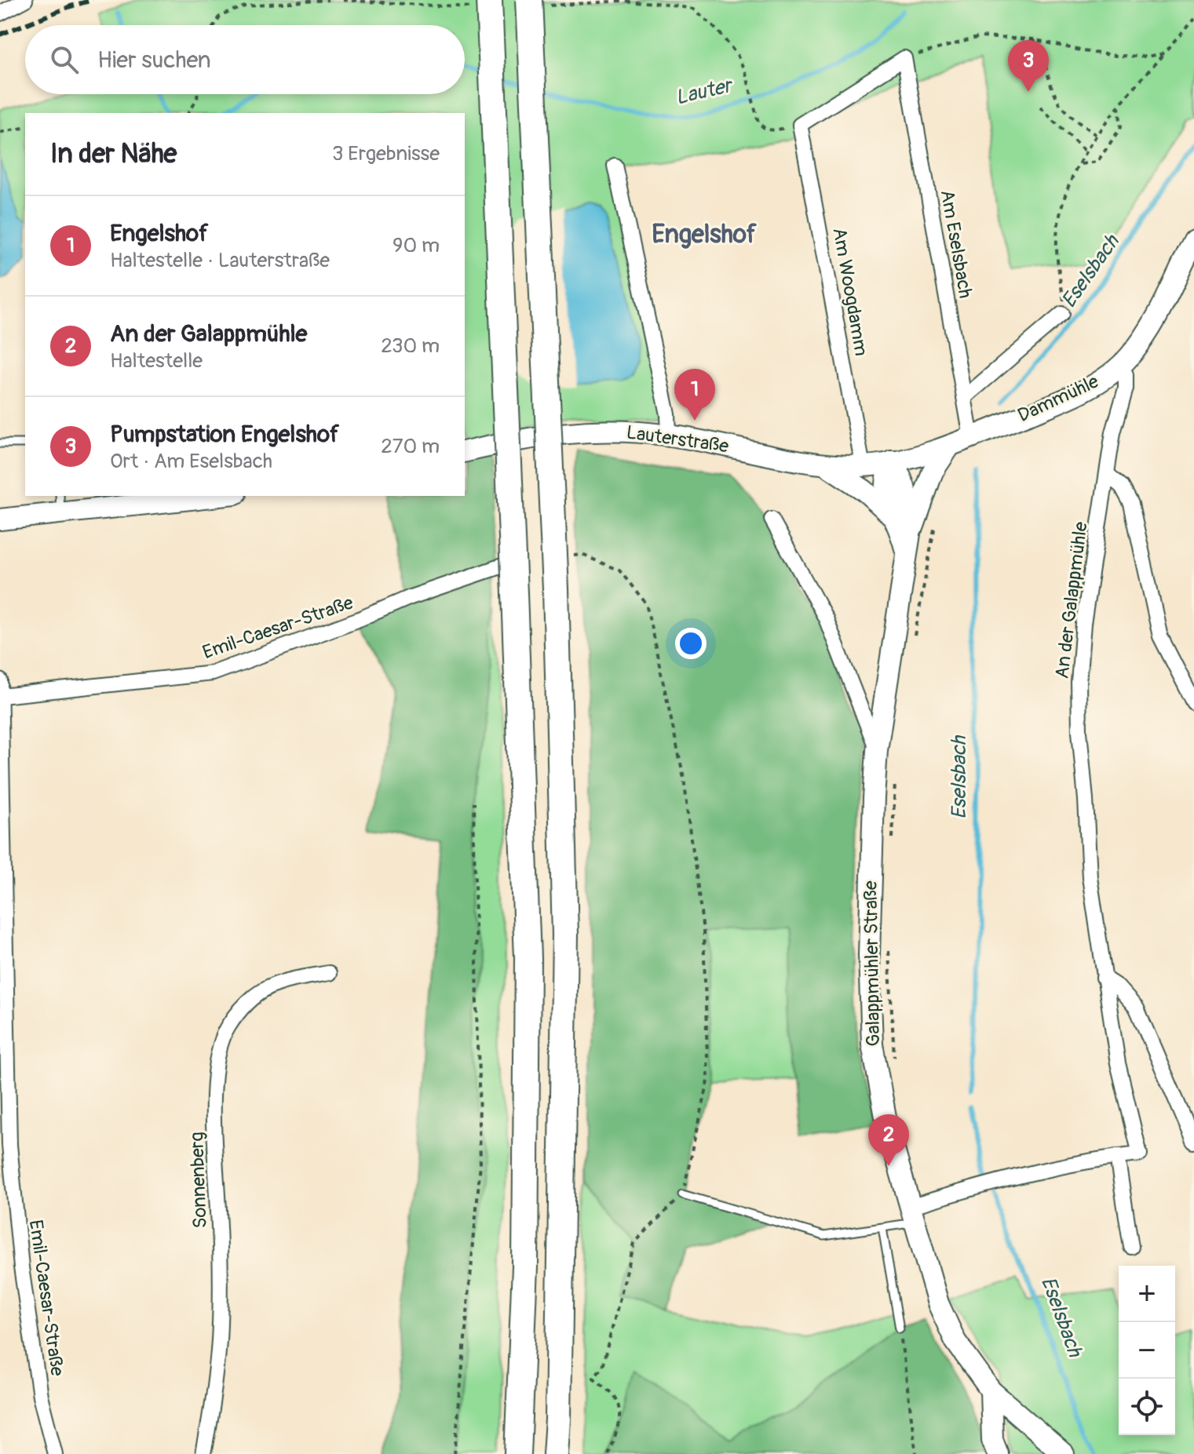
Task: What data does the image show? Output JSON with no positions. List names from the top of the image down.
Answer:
{
  "streets": {
    "main road": ["Dammühle", "Lauterstraße", "Galappmühler Straße"],
    "street": [
      "Am Eselsbach",
      "Am Woogdamm",
      "An der Galappmühle",
      "Emil-Caesar-Straße",
      "Sonnenberg"
    ]
  },
  "crossings": [
    ["Am Eselsbach", "Dammühle"],
    ["Am Woogdamm", "Lauterstraße"],
    ["Dammühle", "Lauterstraße"],
    ["Dammühle", "An der Galappmühle"],
    ["Dammühle", "Galappmühler Straße"],
    ["Lauterstraße", "Galappmühler Straße"],
    ["An der Galappmühle", "Galappmühler Straße"]
  ],
  "districts": ["Engelshof"],
  "water": ["Lauter", "Eselsbach"],
  "page": {
    "search": "Hier suchen",
    "pins": ["3", "1", "2"],
    "heading": ["In der Nähe", "3 Ergebnisse"],
    "list": [
      {
        "mark": "1",
        "name": "Engelshof",
        "note": "Haltestelle · Lauterstraße",
        "value": "90 m"
      },
      {
        "mark": "2",
        "name": "An der Galappmühle",
        "note": "Haltestelle",
        "value": "230 m"
      },
      {
        "mark": "3",
        "name": "Pumpstation Engelshof",
        "note": "Ort · Am Eselsbach",
        "value": "270 m"
      }
    ],
    "map_buttons": ["+", "−"]
  }
}
